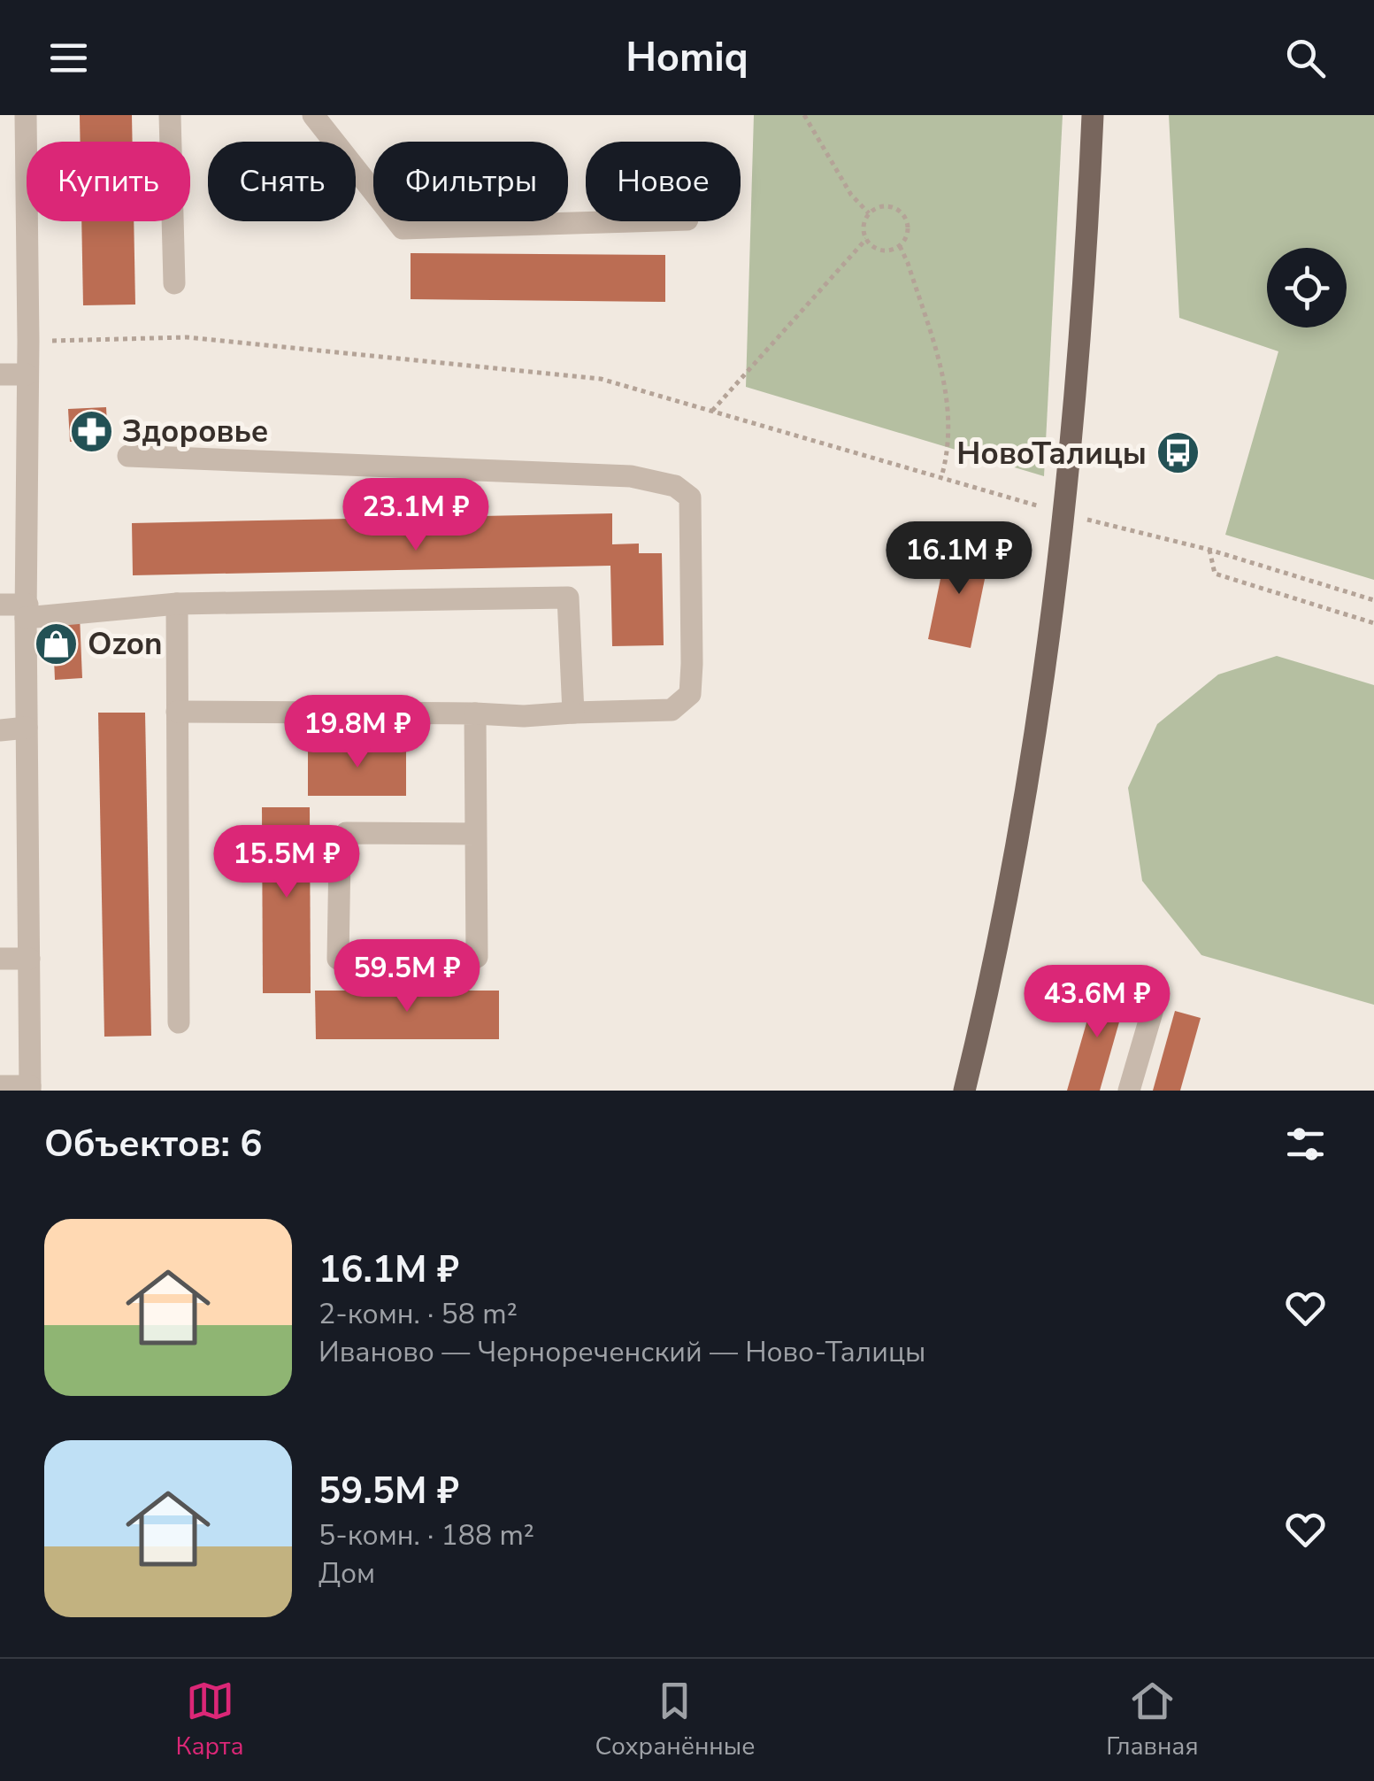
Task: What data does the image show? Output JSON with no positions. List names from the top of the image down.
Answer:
{
  "places": {
    "pharmacy": ["Здоровье"],
    "bus stop": ["НовоТалицы"],
    "shop": ["Ozon"]
  },
  "page": {
    "header": "Homiq",
    "chip": [
      "Купить",
      "Снять",
      "Фильтры",
      "Новое"
    ],
    "price": [
      "23.1M ₽",
      "16.1M ₽",
      "19.8M ₽",
      "15.5M ₽",
      "59.5M ₽",
      "43.6M ₽"
    ],
    "heading": "Объектов: 6",
    "list": [
      {
        "name": "16.1M ₽",
        "note": "2-комн. · 58 m² · Иваново — Чернореченский — Ново-Талицы"
      },
      {
        "name": "59.5M ₽",
        "note": "5-комн. · 188 m² · Дом"
      }
    ],
    "tabs": ["Карта", "Сохранённые", "Главная"]
  }
}
